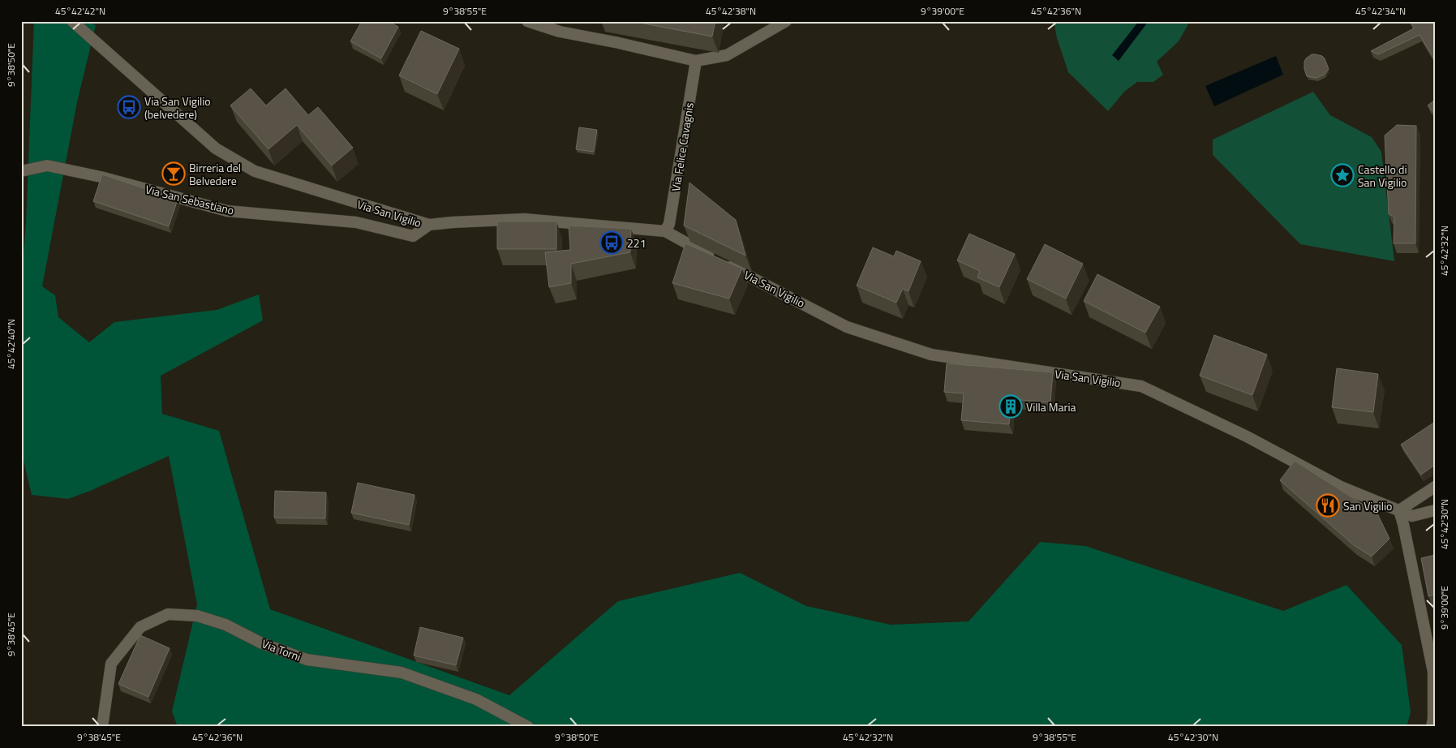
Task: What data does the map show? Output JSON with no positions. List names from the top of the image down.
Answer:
{
  "streets": {
    "street": [
      "Via Felice Cavagnis",
      "Via San Sebastiano",
      "Via San Vigilio",
      "Via Torni"
    ]
  },
  "crossings": [
    ["Via Felice Cavagnis", "Via San Vigilio"],
    ["Via San Sebastiano", "Via San Vigilio"]
  ],
  "places": {
    "bus stop": ["Via San Vigilio (belvedere)", "221"],
    "bar": ["Birreria del Belvedere"],
    "place": ["Castello di San Vigilio"],
    "building": ["Villa Maria"],
    "restaurant": ["San Vigilio"]
  },
  "coordinates": [
    "45°42'42\"N",
    "9°38'55\"E",
    "45°42'38\"N",
    "9°39'00\"E",
    "45°42'36\"N",
    "45°42'34\"N",
    "9°38'50\"E",
    "45°42'32\"N",
    "45°42'40\"N",
    "45°42'30\"N",
    "9°38'45\"E"
  ]
}
